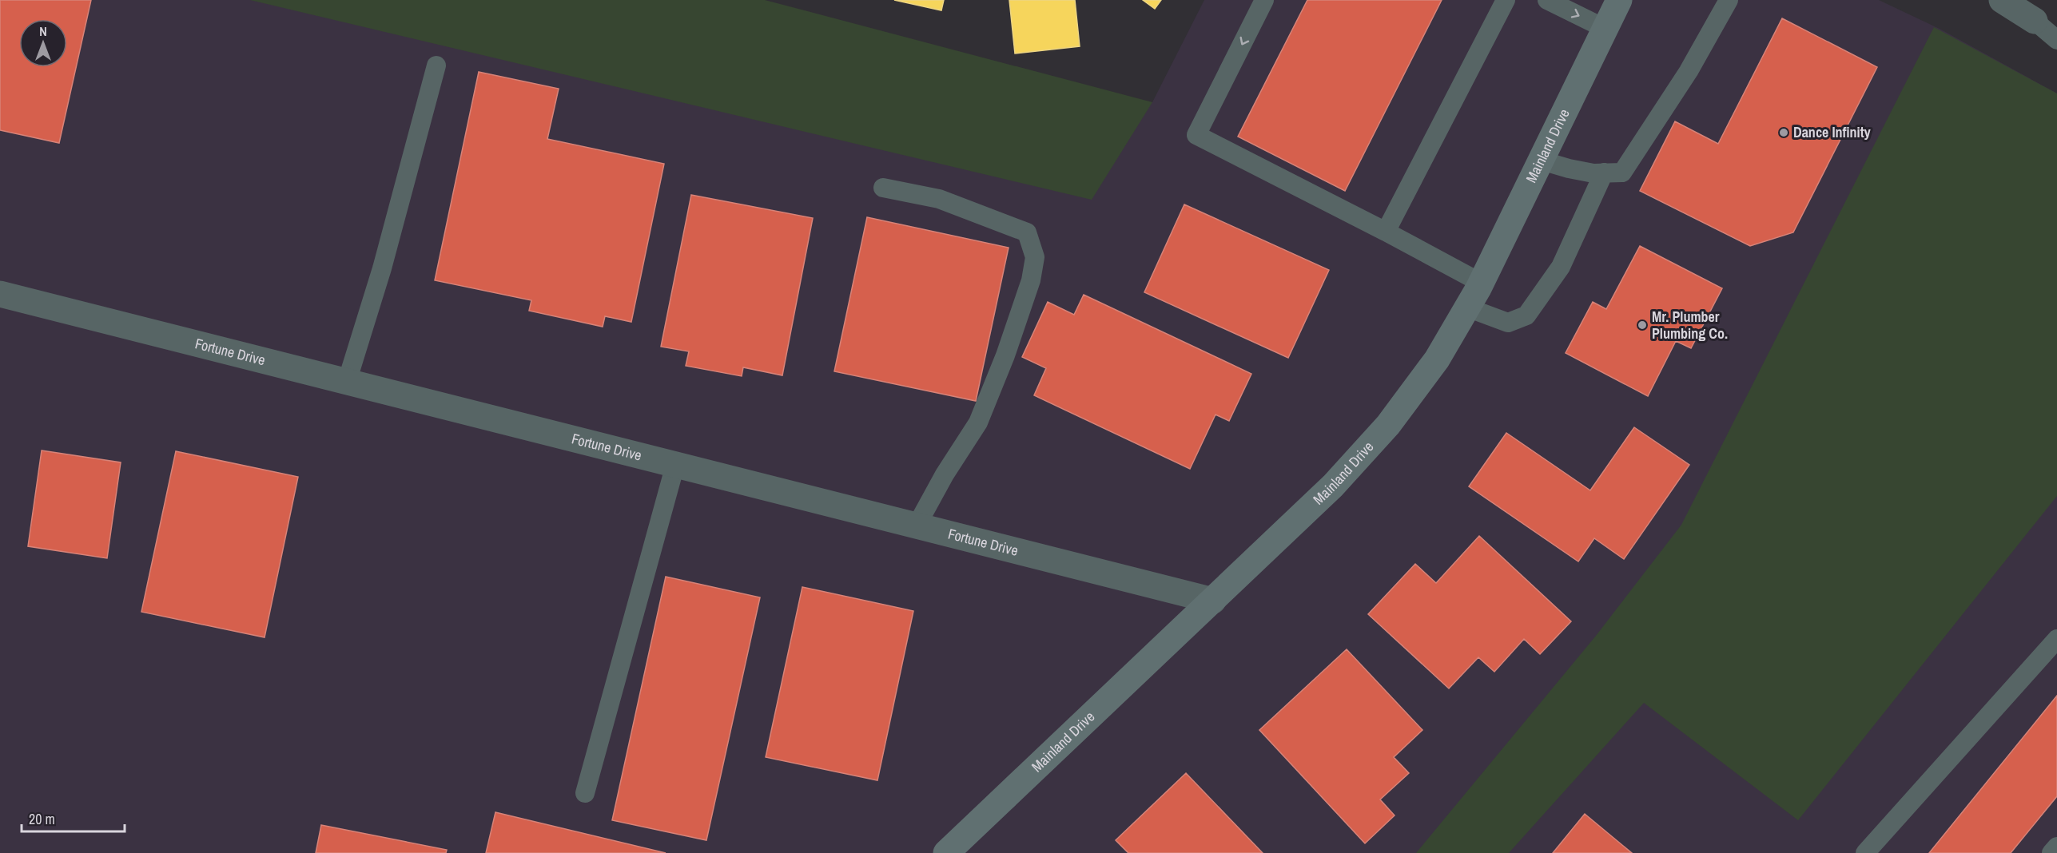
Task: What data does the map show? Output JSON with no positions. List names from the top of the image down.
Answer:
{
  "streets": {
    "main road": ["Mainland Drive"],
    "street": ["Fortune Drive"]
  },
  "crossings": [
    ["Mainland Drive", "Fortune Drive"]
  ],
  "places": ["Dance Infinity", "Mr. Plumber Plumbing Co."],
  "scale_bar": "20 m",
  "north": "top"
}
